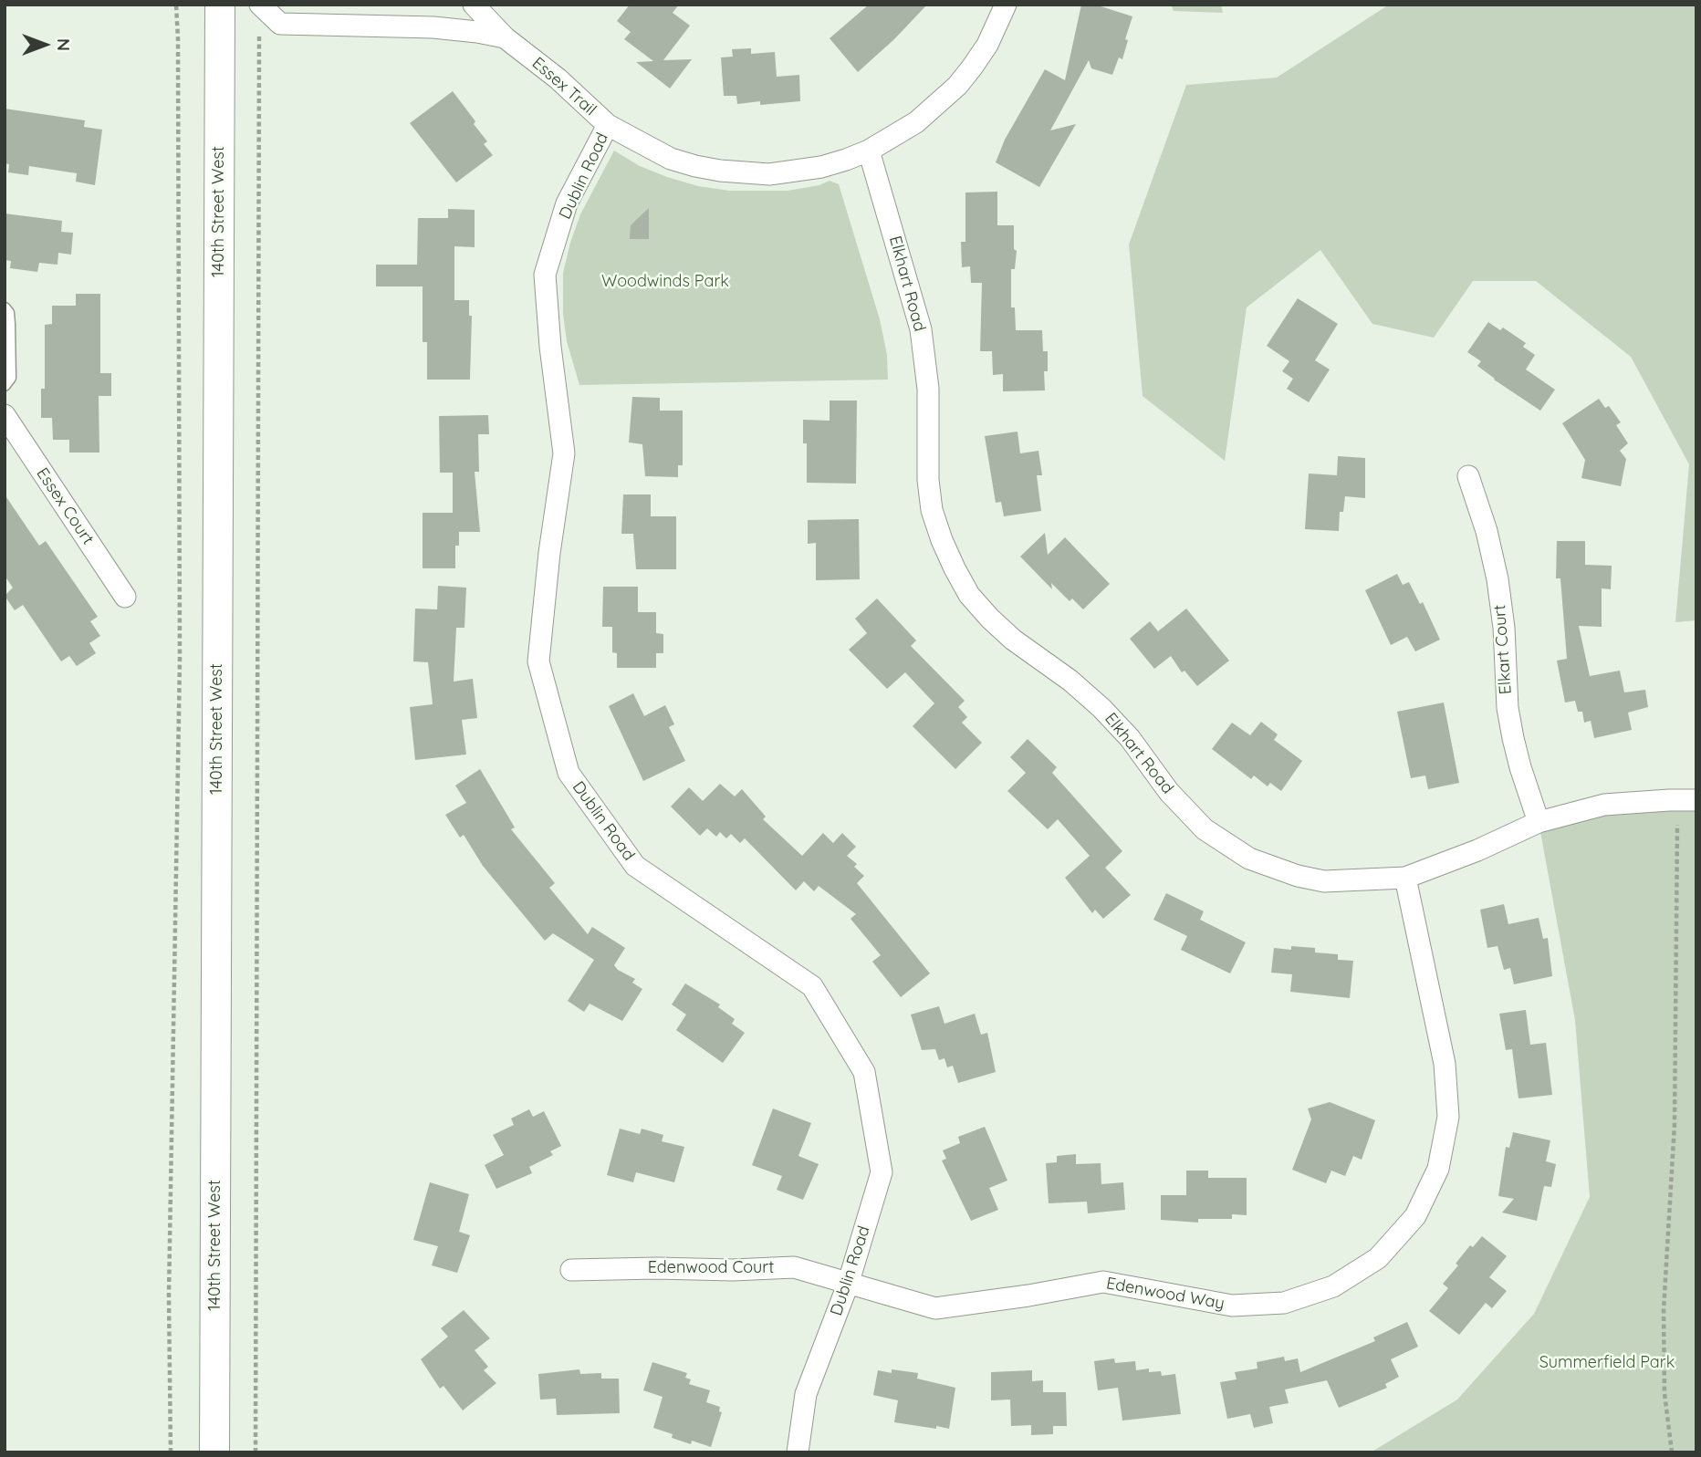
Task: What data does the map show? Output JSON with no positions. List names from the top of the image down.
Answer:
{
  "streets": {
    "street": [
      "Essex Trail",
      "Dublin Road",
      "140th Street West",
      "Elkhart Road",
      "Essex Court",
      "Elkart Court",
      "Edenwood Court",
      "Edenwood Way"
    ]
  },
  "crossings": [
    ["Essex Trail", "Dublin Road"],
    ["Essex Trail", "Elkhart Road"],
    ["Dublin Road", "Edenwood Court"],
    ["Dublin Road", "Edenwood Way"],
    ["Elkhart Road", "Elkart Court"],
    ["Elkhart Road", "Edenwood Way"],
    ["Edenwood Court", "Edenwood Way"]
  ],
  "parks": ["Woodwinds Park", "Summerfield Park"],
  "north": "right"
}
